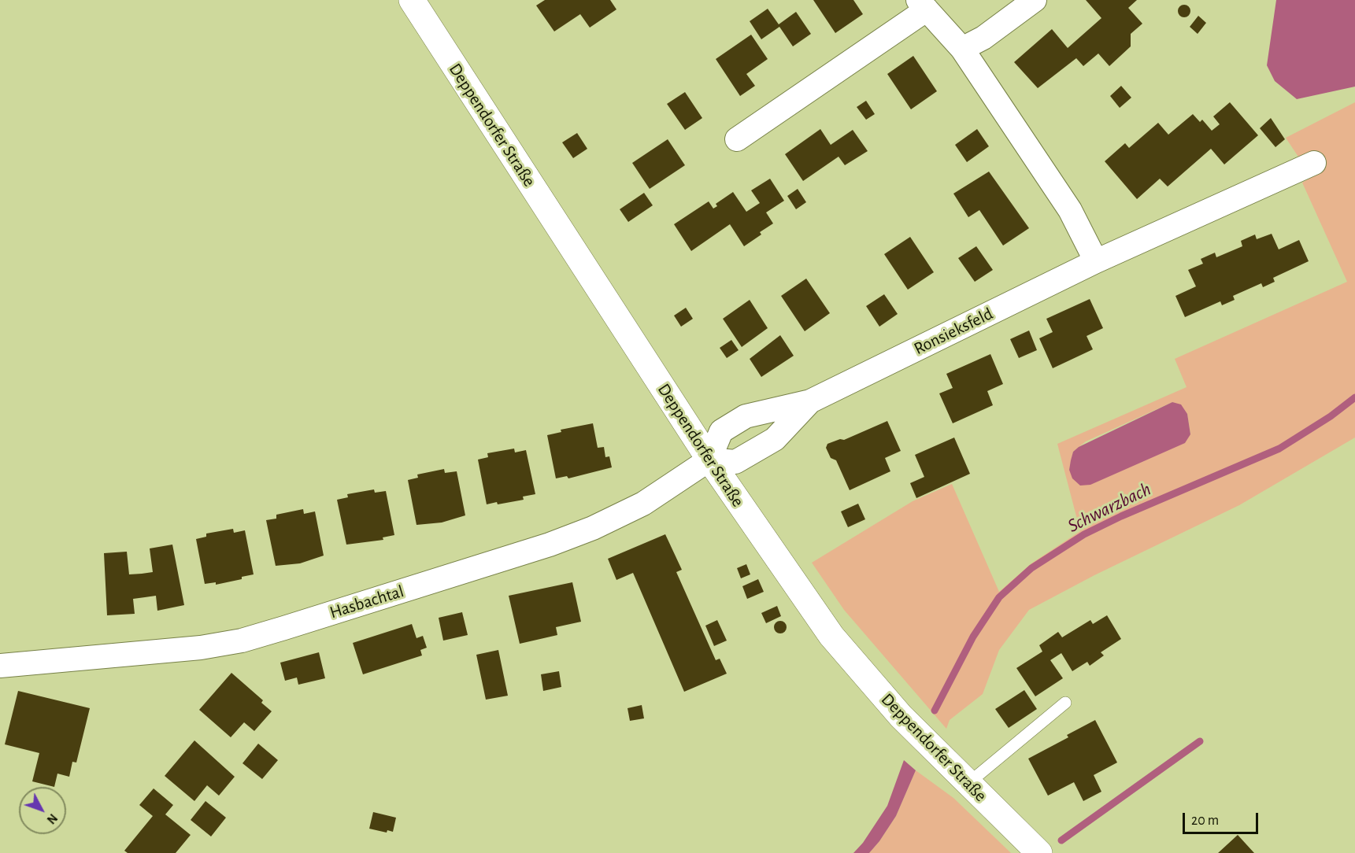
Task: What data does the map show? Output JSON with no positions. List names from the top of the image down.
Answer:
{
  "streets": {
    "street": ["Deppendorfer Straße", "Ronsieksfeld", "Hasbachtal"]
  },
  "crossings": [
    ["Deppendorfer Straße", "Ronsieksfeld"],
    ["Deppendorfer Straße", "Hasbachtal"],
    ["Ronsieksfeld", "Hasbachtal"]
  ],
  "water": ["Schwarzbach"],
  "scale_bar": "20 m",
  "north": "bottom right"
}
